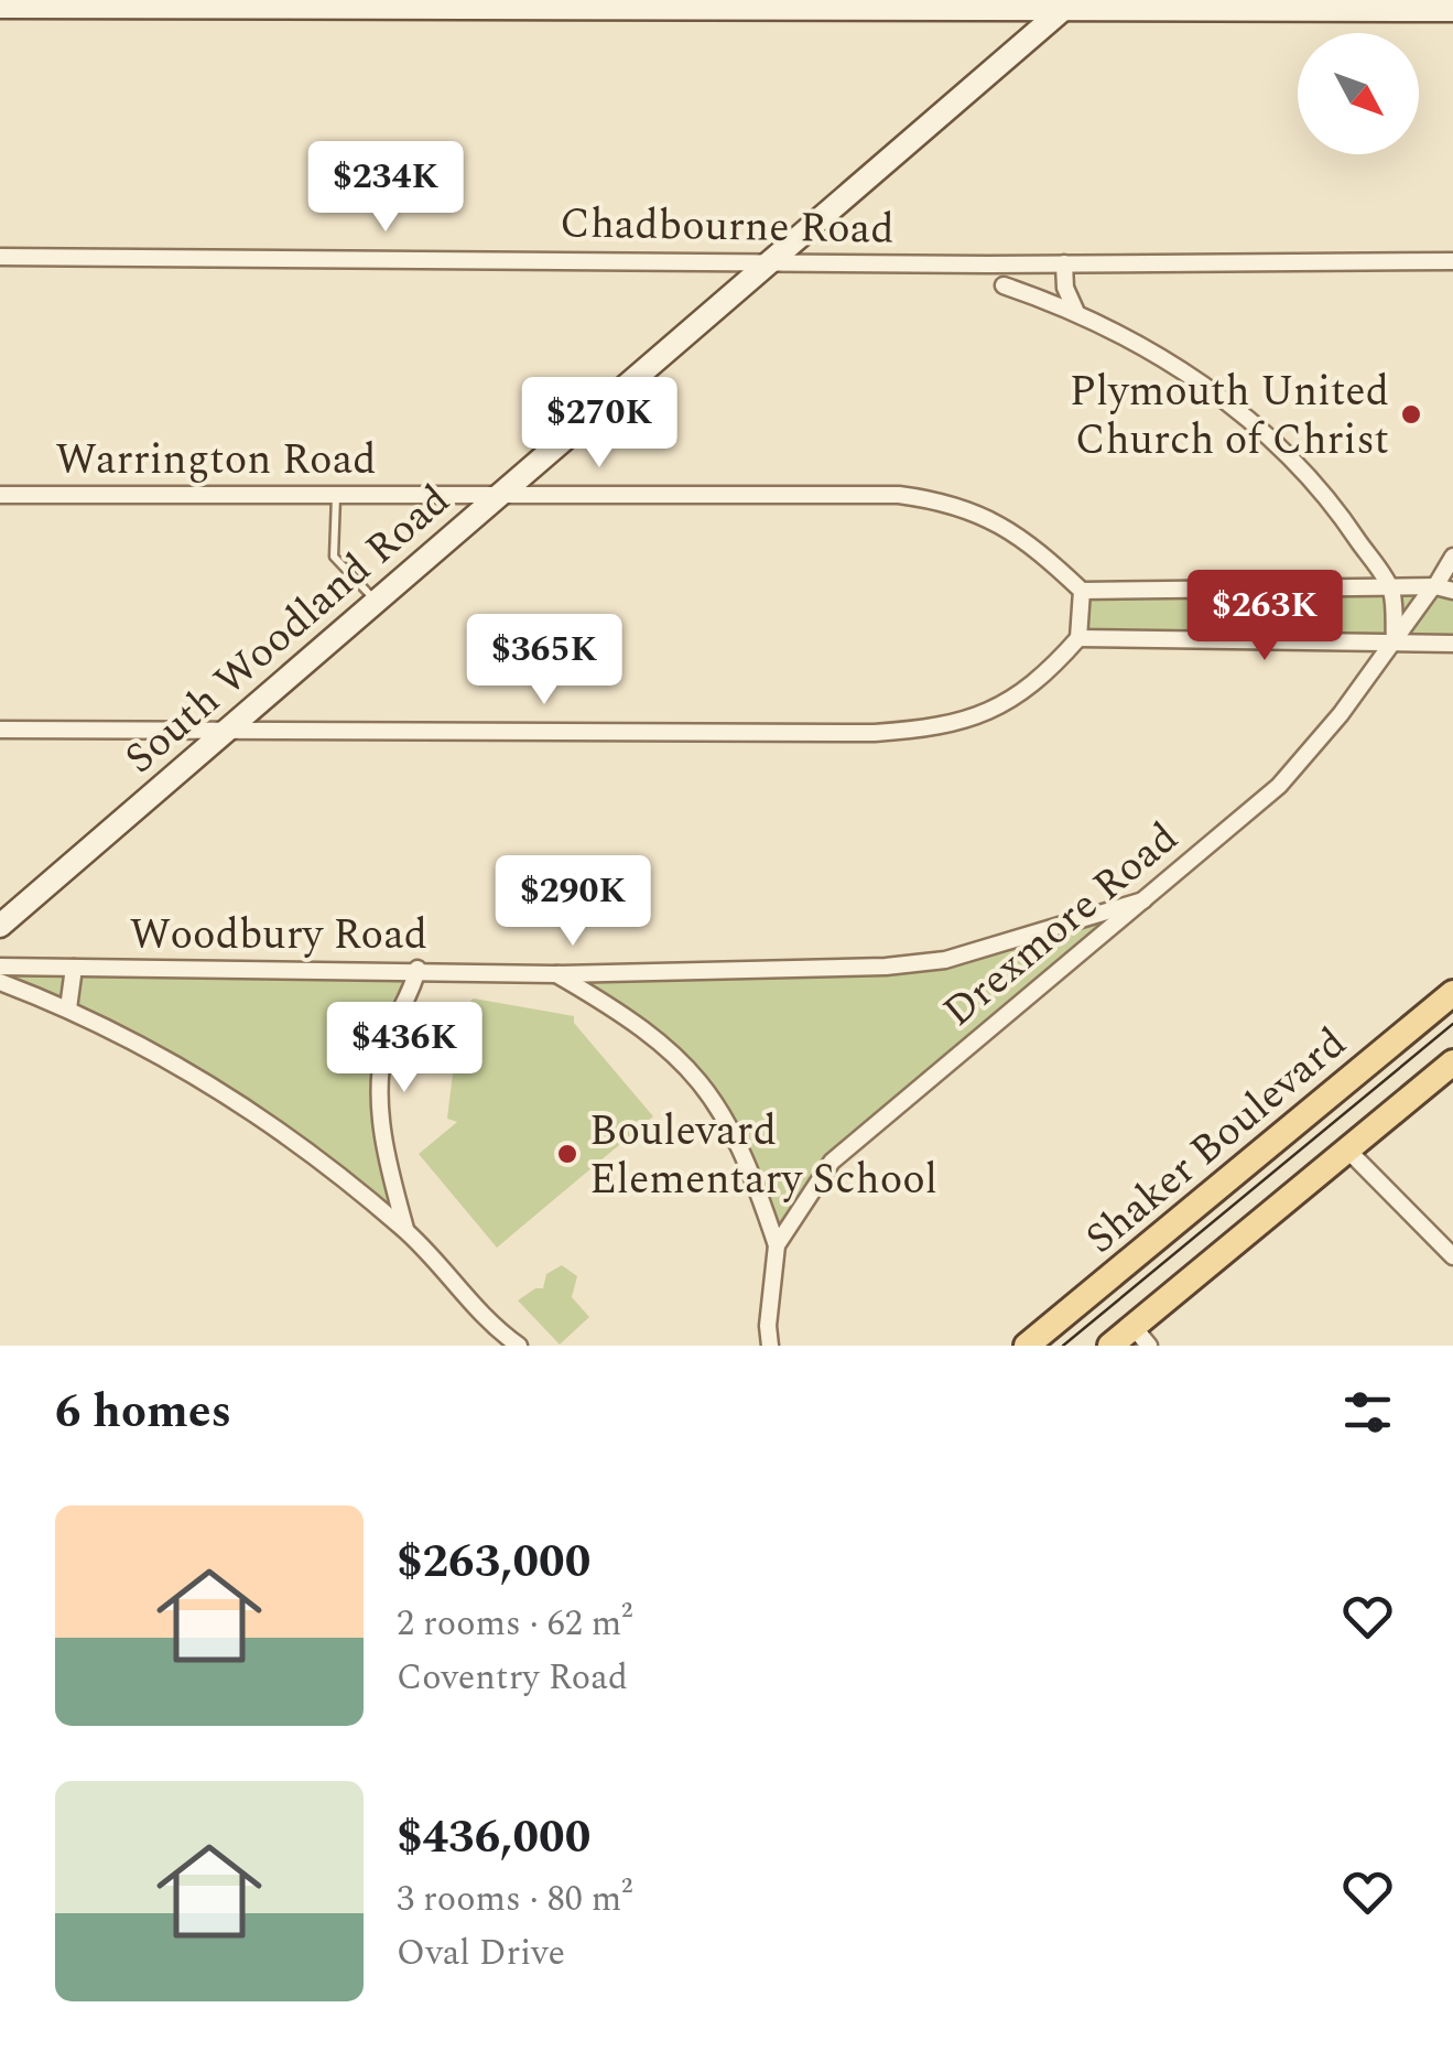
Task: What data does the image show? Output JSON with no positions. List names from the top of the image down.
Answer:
{
  "streets": {
    "main road": ["South Woodland Road", "Shaker Boulevard"],
    "street": [
      "Chadbourne Road",
      "Warrington Road",
      "Drexmore Road",
      "Woodbury Road"
    ]
  },
  "crossings": [
    ["Chadbourne Road", "South Woodland Road"],
    ["Warrington Road", "South Woodland Road"],
    ["Drexmore Road", "Woodbury Road"]
  ],
  "places": ["Plymouth United Church of Christ", "Boulevard Elementary School"],
  "north": "bottom right",
  "page": {
    "price": [
      "$234K",
      "$270K",
      "$263K",
      "$365K",
      "$290K",
      "$436K"
    ],
    "heading": "6 homes",
    "list": [
      {
        "name": "$263,000",
        "note": "2 rooms · 62 m² · Coventry Road"
      },
      {
        "name": "$436,000",
        "note": "3 rooms · 80 m² · Oval Drive"
      }
    ]
  }
}
